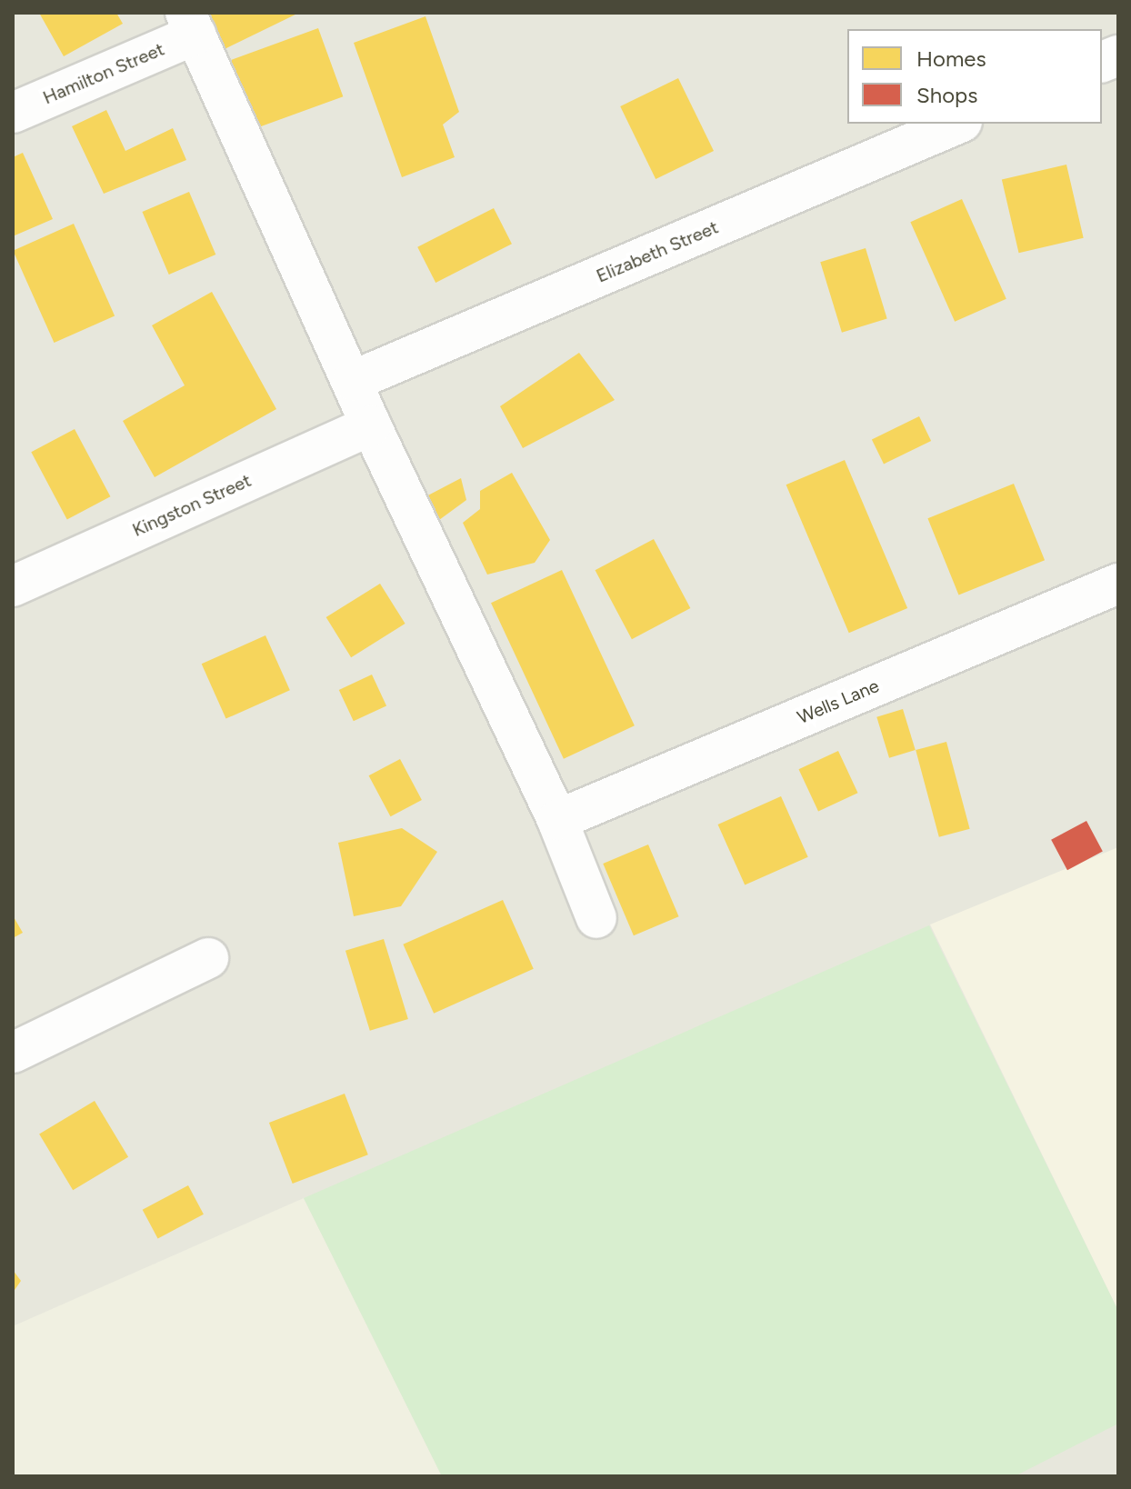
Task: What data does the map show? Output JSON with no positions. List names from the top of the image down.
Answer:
{
  "streets": {
    "street": [
      "Hamilton Street",
      "Elizabeth Street",
      "Kingston Street",
      "Wells Lane"
    ]
  },
  "legend": ["Homes", "Shops"]
}
